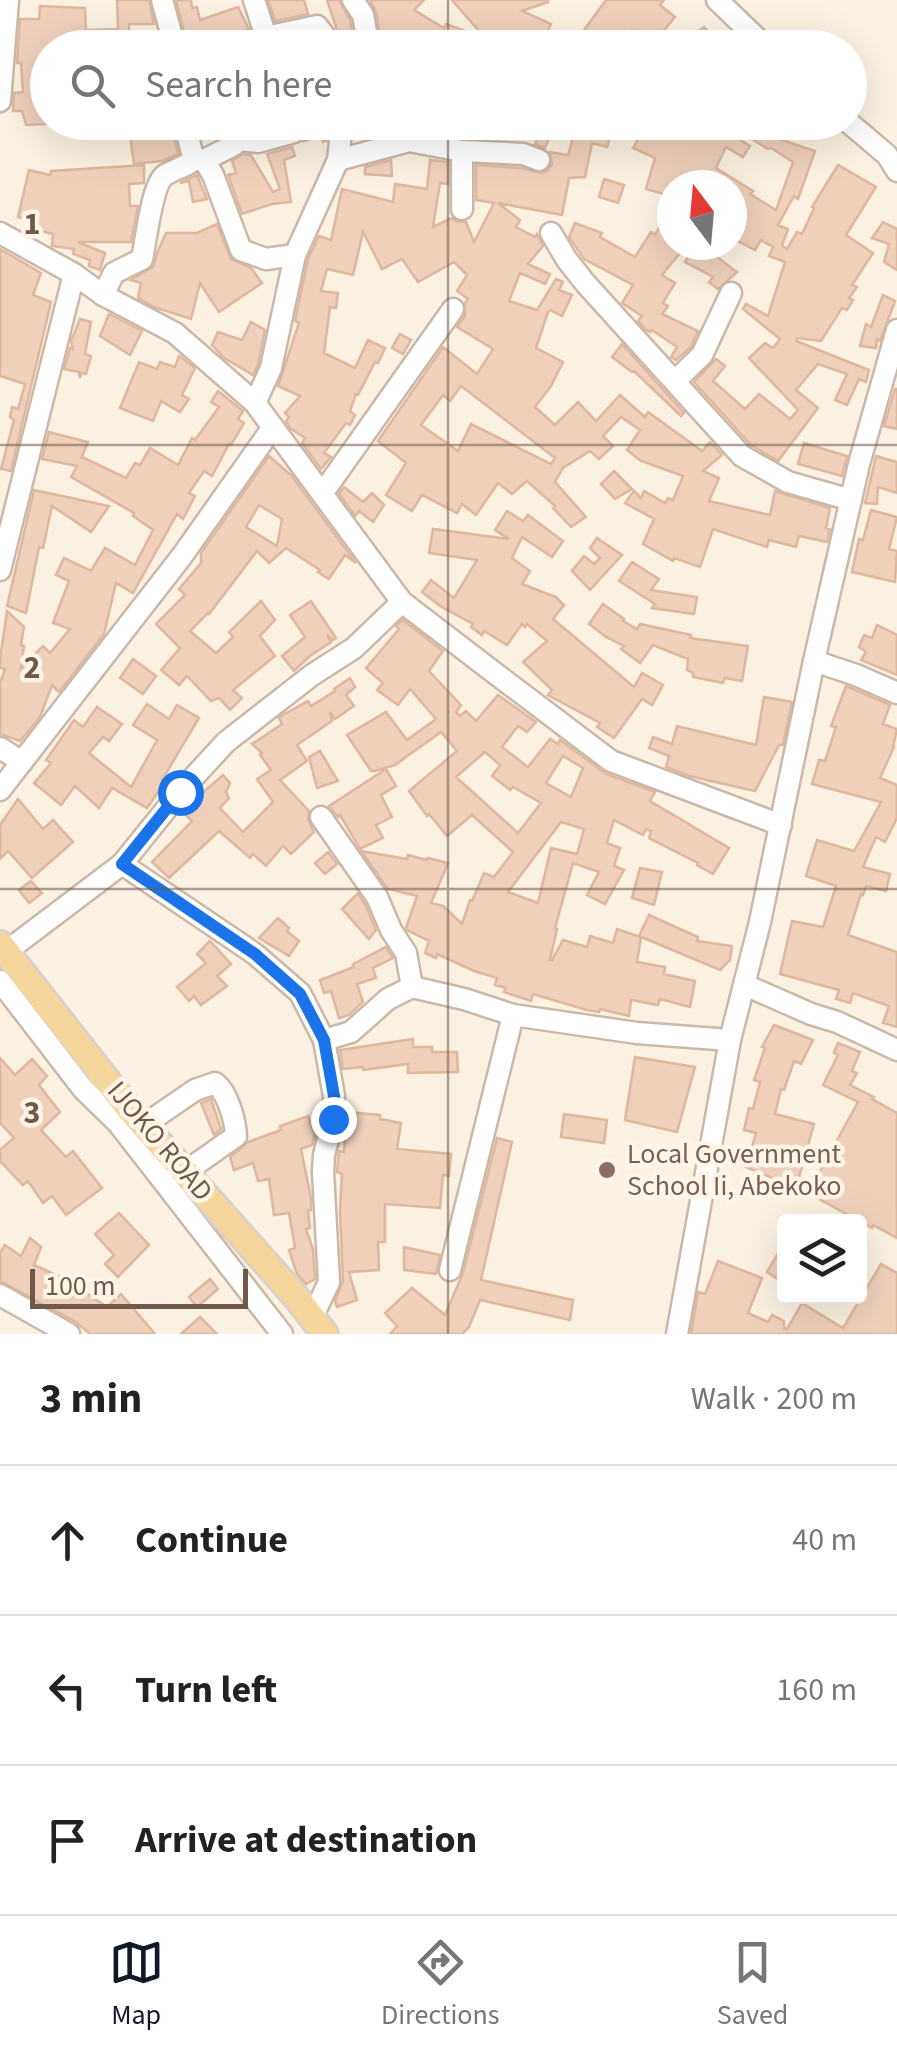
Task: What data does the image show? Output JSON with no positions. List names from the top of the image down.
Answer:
{
  "streets": {
    "main road": ["IJOKO ROAD"]
  },
  "places": ["Local Government School Ii, Abekoko"],
  "scale_bar": "100 m",
  "north": "top",
  "page": {
    "search": "Search here",
    "scale": "100 m",
    "heading": ["3 min", "Walk · 200 m"],
    "list": [
      ["Continue", "40 m"],
      ["Turn left", "160 m"],
      "Arrive at destination"
    ],
    "nav": ["Map", "Directions", "Saved"]
  },
  "grid": {
    "rows": ["1", "2", "3"]
  }
}
